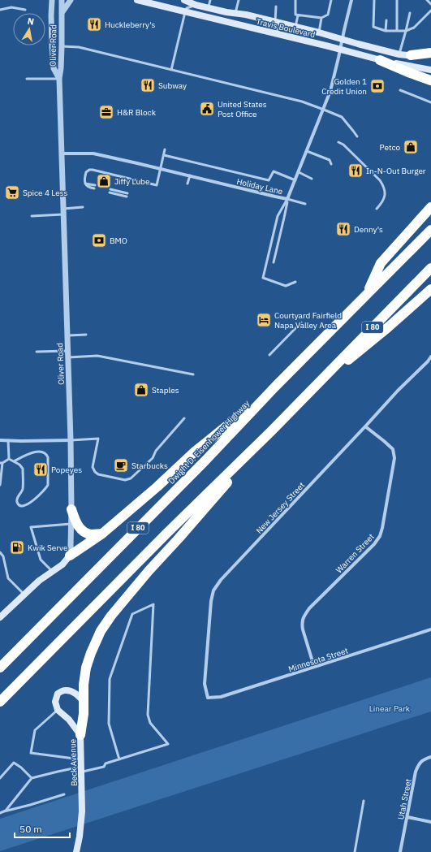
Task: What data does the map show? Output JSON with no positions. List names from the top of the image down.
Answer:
{
  "streets": {
    "highway": ["I 80", "Dwight D. Eisenhower Highway"],
    "main road": ["Travis Boulevard", "Beck Avenue"],
    "street": [
      "Oliver Road",
      "Holiday Lane",
      "New Jersey Street",
      "Warren Street",
      "Minnesota Street",
      "Utah Street"
    ]
  },
  "crossings": [
    ["Travis Boulevard", "Holiday Lane"],
    ["Oliver Road", "Holiday Lane"],
    ["New Jersey Street", "Warren Street"],
    ["New Jersey Street", "Minnesota Street"],
    ["Warren Street", "Minnesota Street"]
  ],
  "parks": ["Linear Park"],
  "places": {
    "restaurant": [
      "Huckleberry's",
      "Subway",
      "In-N-Out Burger",
      "Denny's",
      "Popeyes"
    ],
    "bank": ["Golden 1 Credit Union", "BMO"],
    "public building": ["United States Post Office"],
    "office": ["H&R Block"],
    "shop": ["Petco", "Jiffy Lube", "Staples"],
    "supermarket": ["Spice 4 Less"],
    "hotel": ["Courtyard Fairfield Napa Valley Area"],
    "cafe": ["Starbucks"],
    "fuel station": ["Kwik Serve"]
  },
  "scale_bar": "50 m",
  "north": "top"
}
